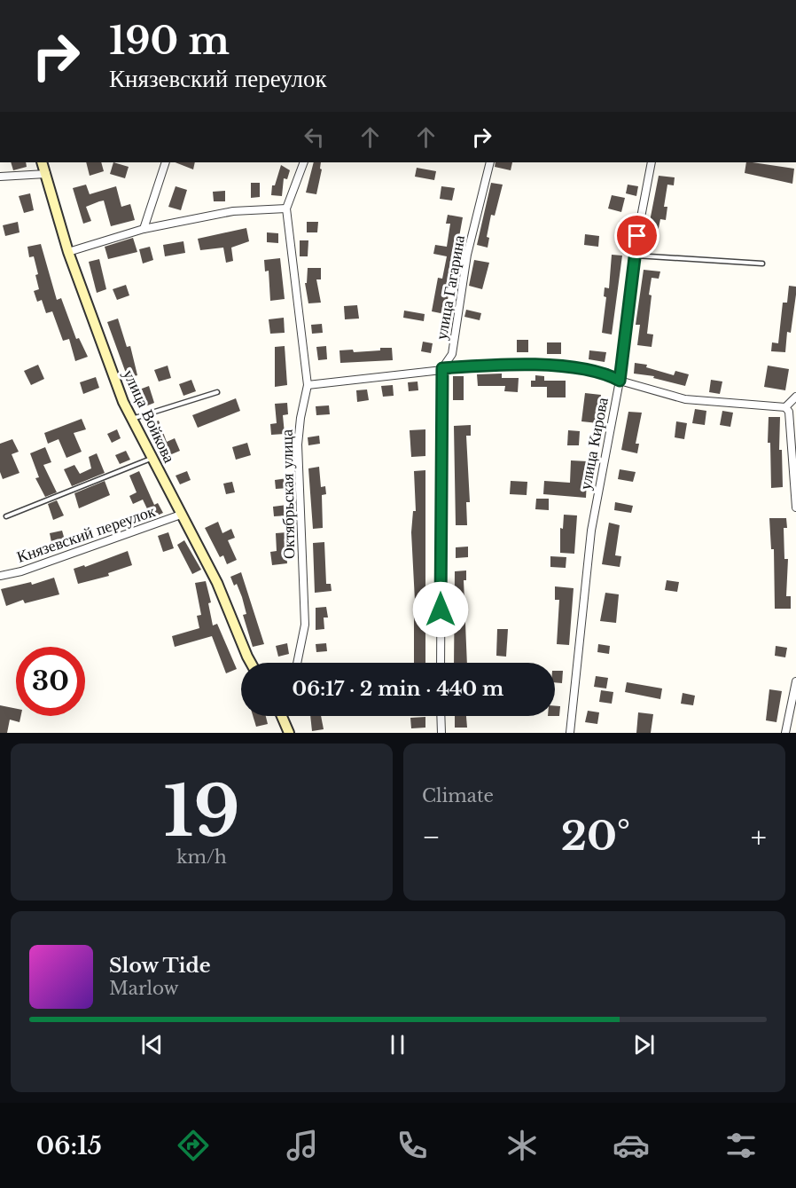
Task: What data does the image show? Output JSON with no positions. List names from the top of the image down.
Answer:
{
  "streets": {
    "street": [
      "улица Гагарина",
      "улица Войкова",
      "улица Кирова",
      "Октябрьская улица",
      "Князевский переулок"
    ]
  },
  "crossings": [
    ["улица Войкова", "Князевский переулок"]
  ],
  "page": {
    "turn": ["190 m", "Князевский переулок"],
    "limit": "30",
    "trip": "06:17 · 2 min · 440 m",
    "tile": [
      ["19", "km/h"],
      "Climate"
    ],
    "heat": ["−", "20°", "+"],
    "song": ["Slow Tide", "Marlow"],
    "tabs": "06:15"
  }
}
